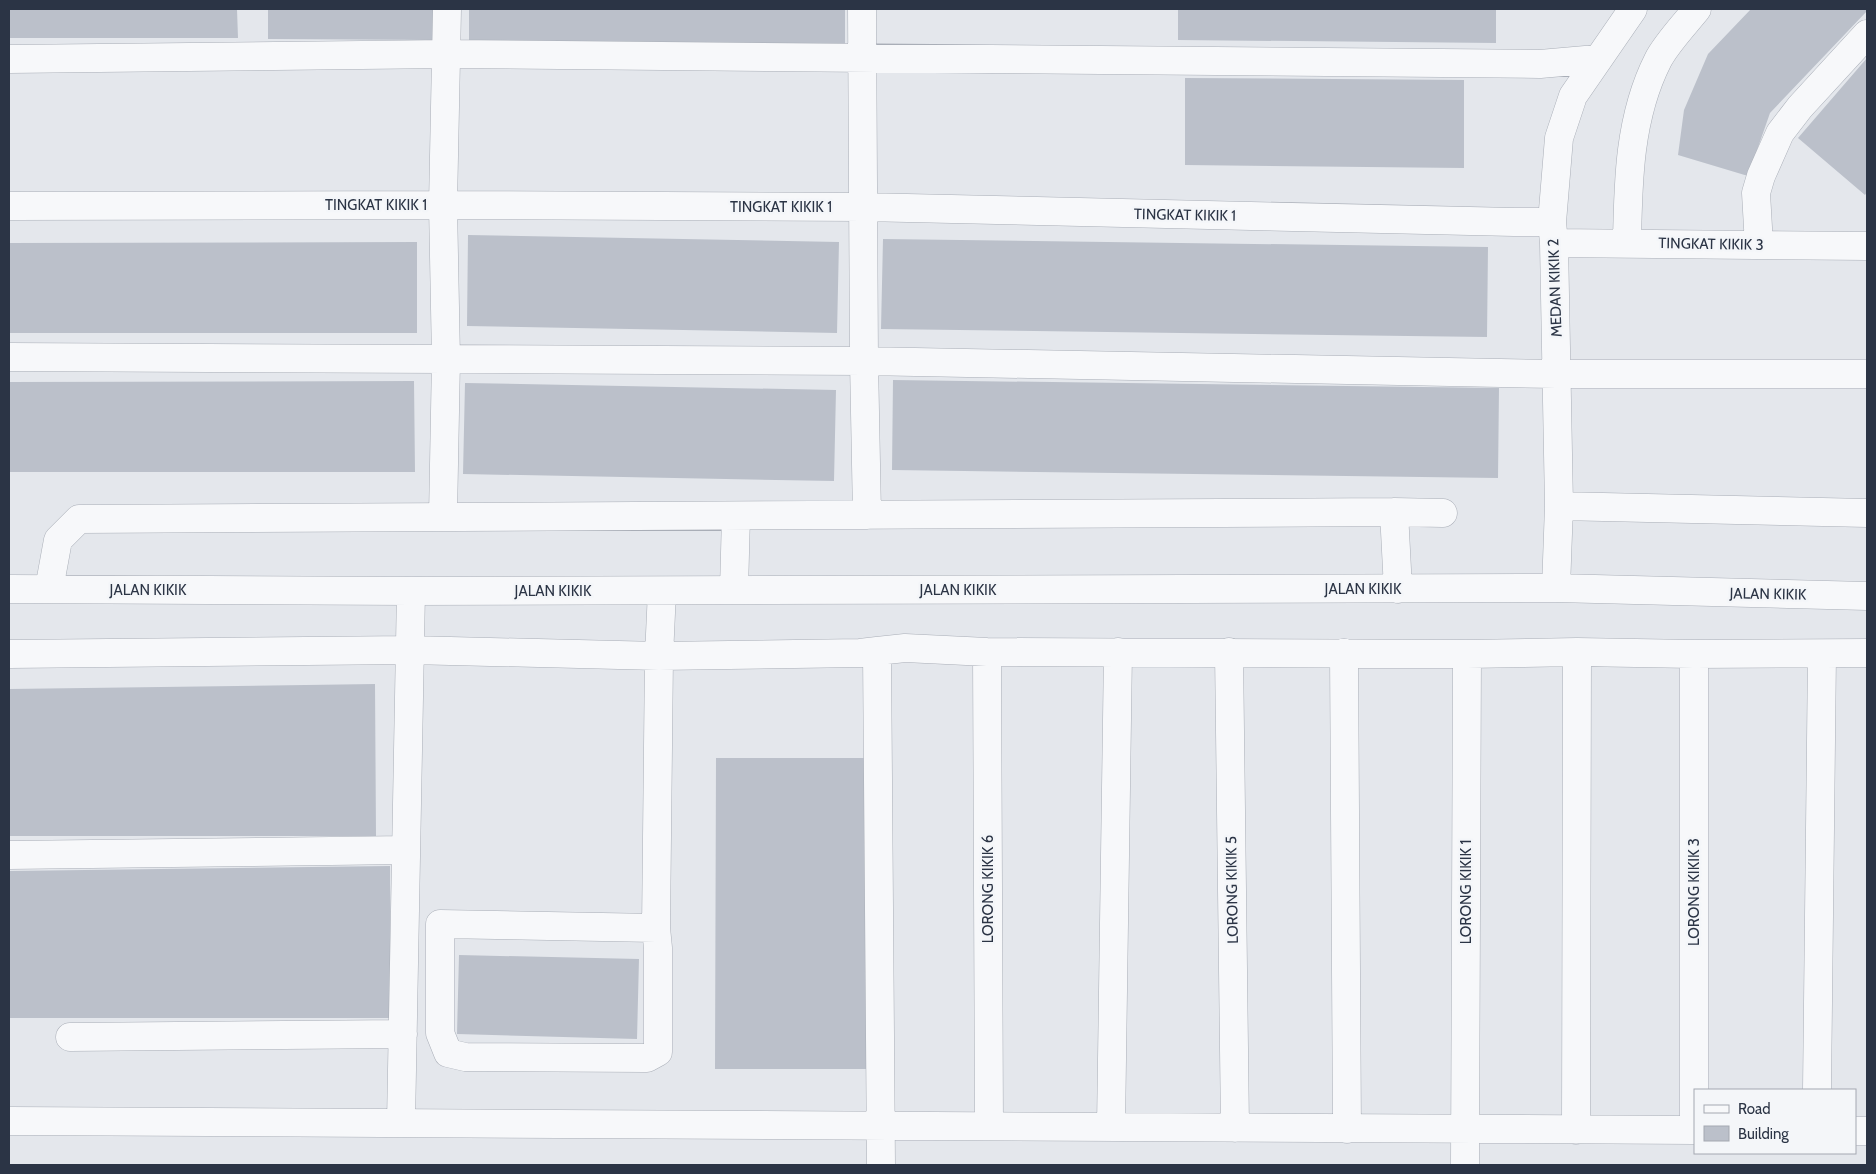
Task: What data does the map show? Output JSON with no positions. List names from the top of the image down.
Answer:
{
  "streets": {
    "street": [
      "TINGKAT KIKIK 1",
      "TINGKAT KIKIK 3",
      "MEDAN KIKIK 2",
      "JALAN KIKIK",
      "LORONG KIKIK 6",
      "LORONG KIKIK 5",
      "LORONG KIKIK 1",
      "LORONG KIKIK 3"
    ]
  },
  "crossings": [
    ["TINGKAT KIKIK 1", "TINGKAT KIKIK 3"],
    ["TINGKAT KIKIK 1", "MEDAN KIKIK 2"],
    ["TINGKAT KIKIK 3", "MEDAN KIKIK 2"],
    ["MEDAN KIKIK 2", "JALAN KIKIK"]
  ],
  "legend": ["Road", "Building"]
}
